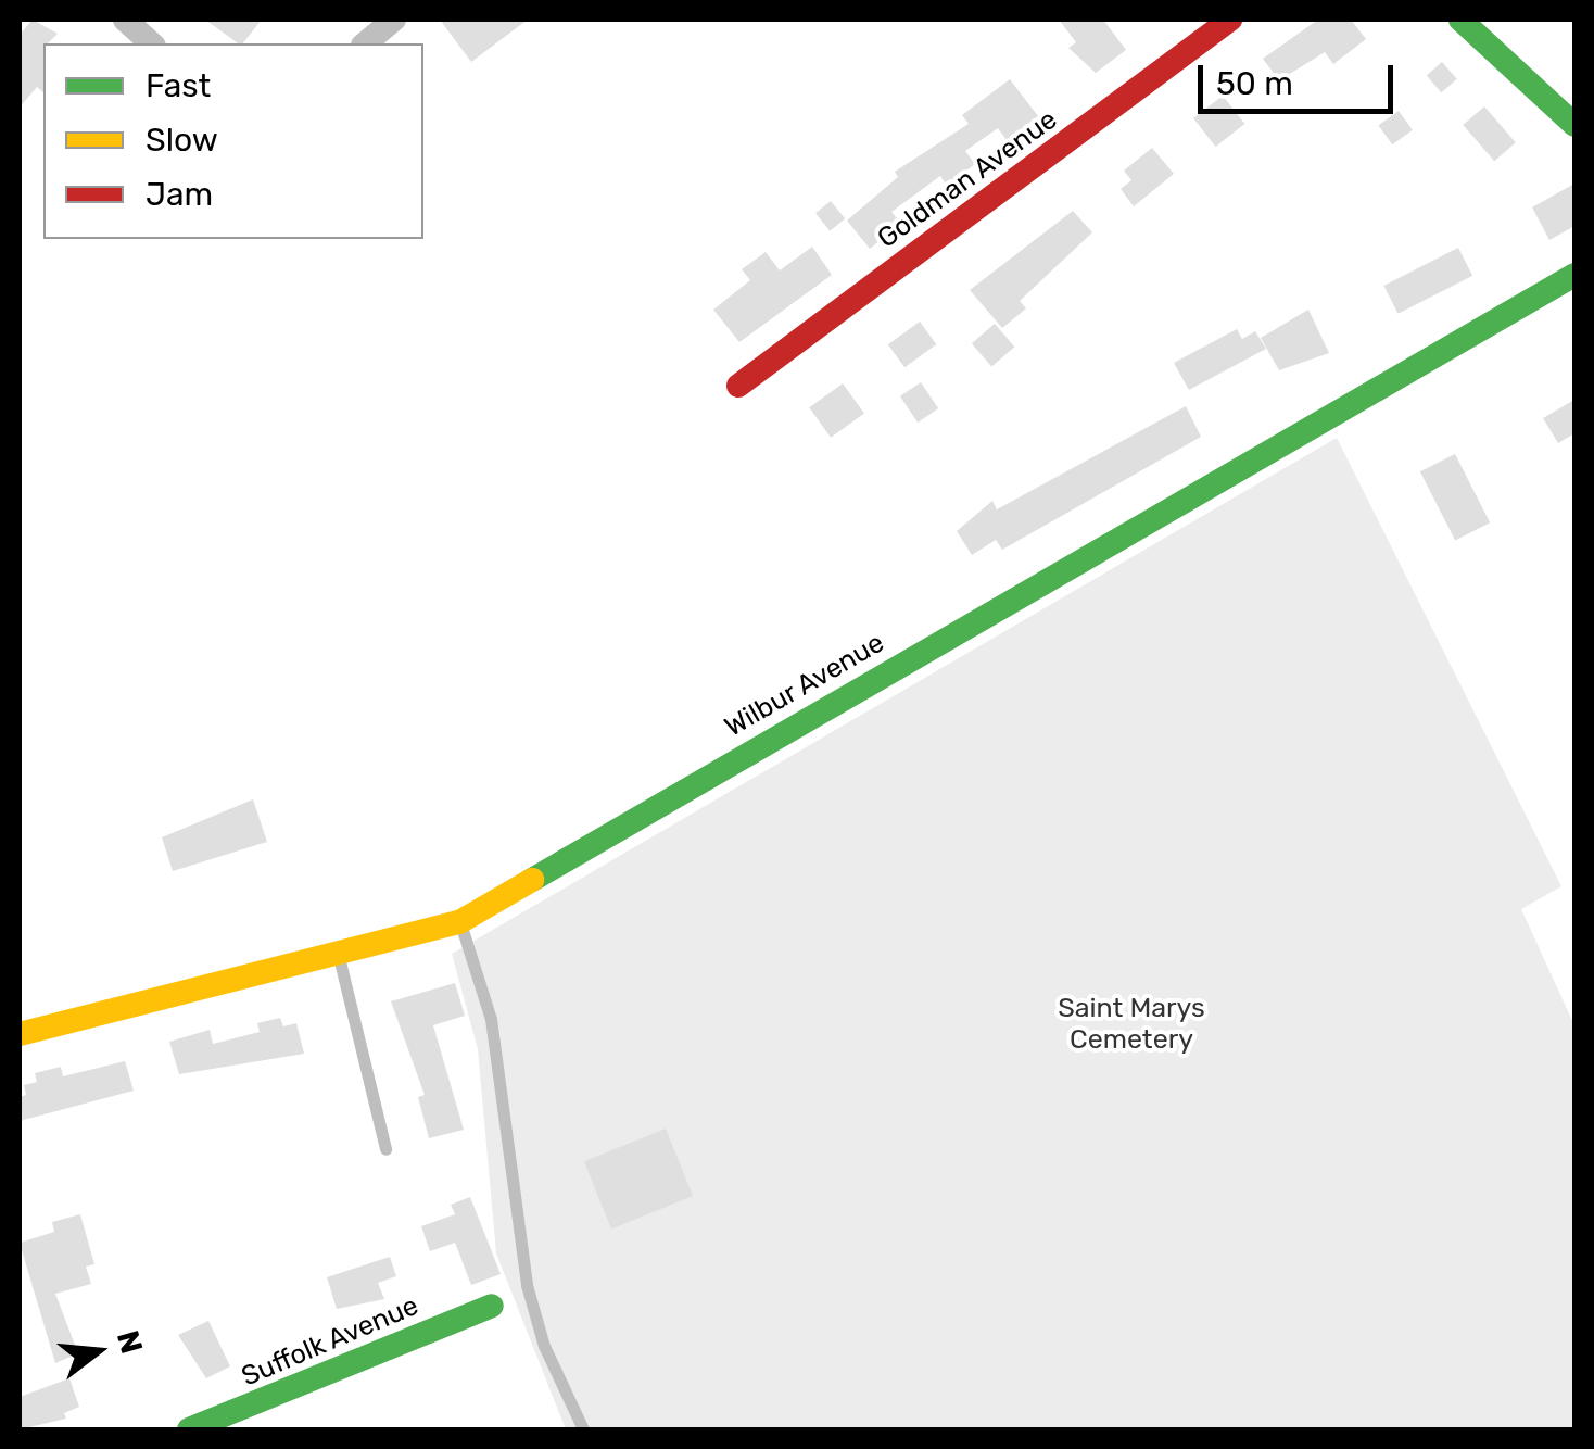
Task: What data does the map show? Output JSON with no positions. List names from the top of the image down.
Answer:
{
  "streets": {
    "street": ["Goldman Avenue", "Wilbur Avenue", "Suffolk Avenue"]
  },
  "parks": ["Saint Marys Cemetery"],
  "legend": ["Fast", "Slow", "Jam"],
  "scale_bar": "50 m",
  "north": "right"
}
